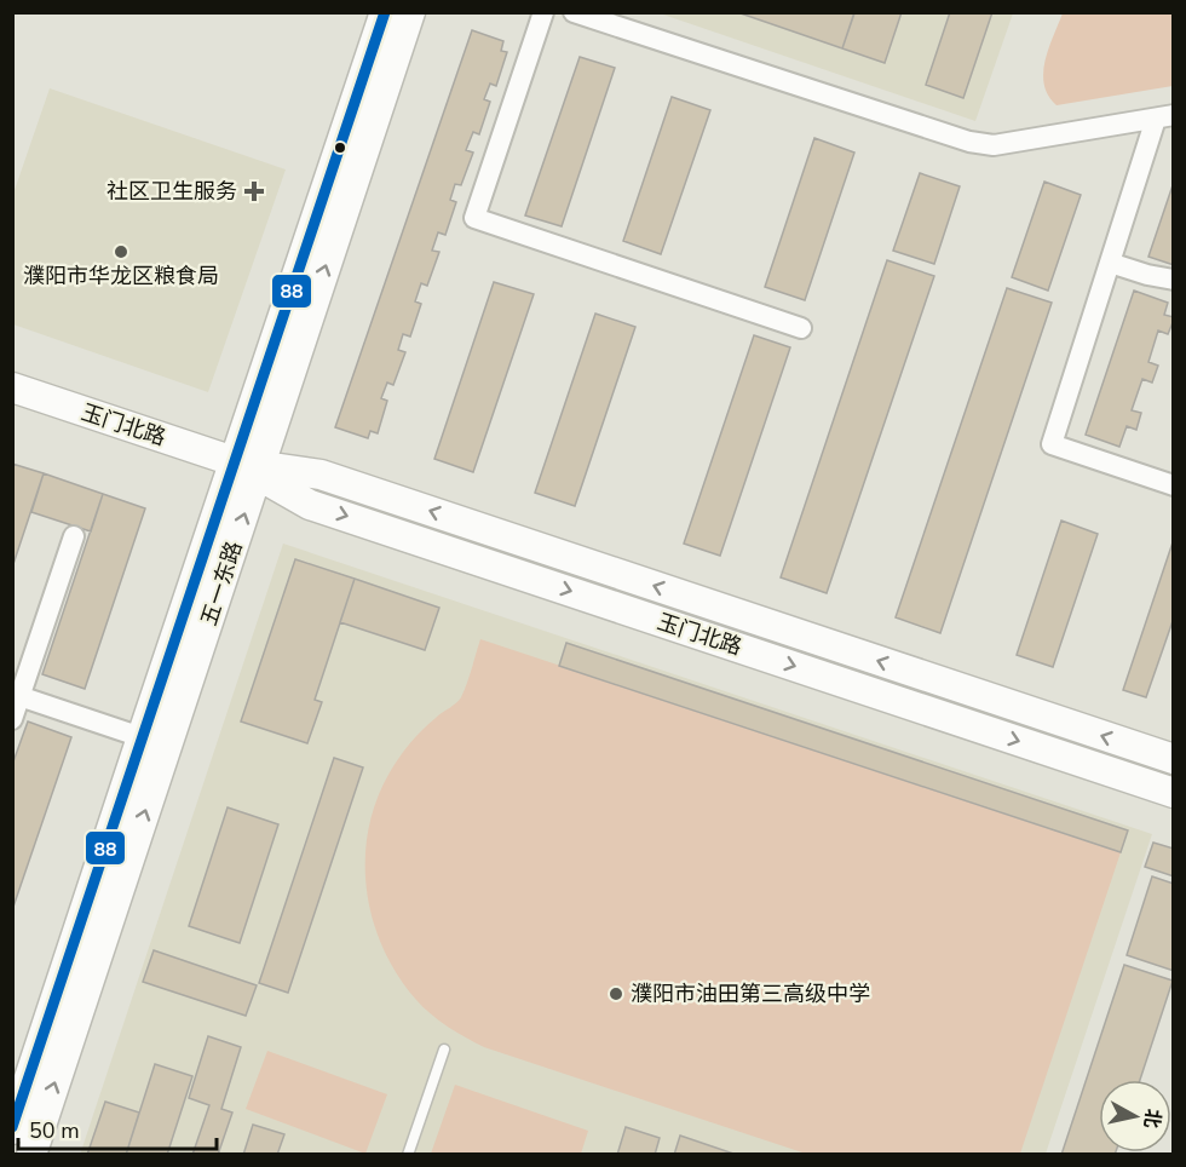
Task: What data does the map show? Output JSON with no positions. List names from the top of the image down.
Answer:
{
  "streets": {
    "street": ["玉门北路", "五一东路"]
  },
  "crossings": [
    ["玉门北路", "五一东路"]
  ],
  "places": {
    "health": ["社区卫生服务"],
    "other": ["濮阳市华龙区粮食局", "濮阳市油田第三高级中学"]
  },
  "lines": ["transit line 88"],
  "scale_bar": "50 m",
  "north": "right"
}
